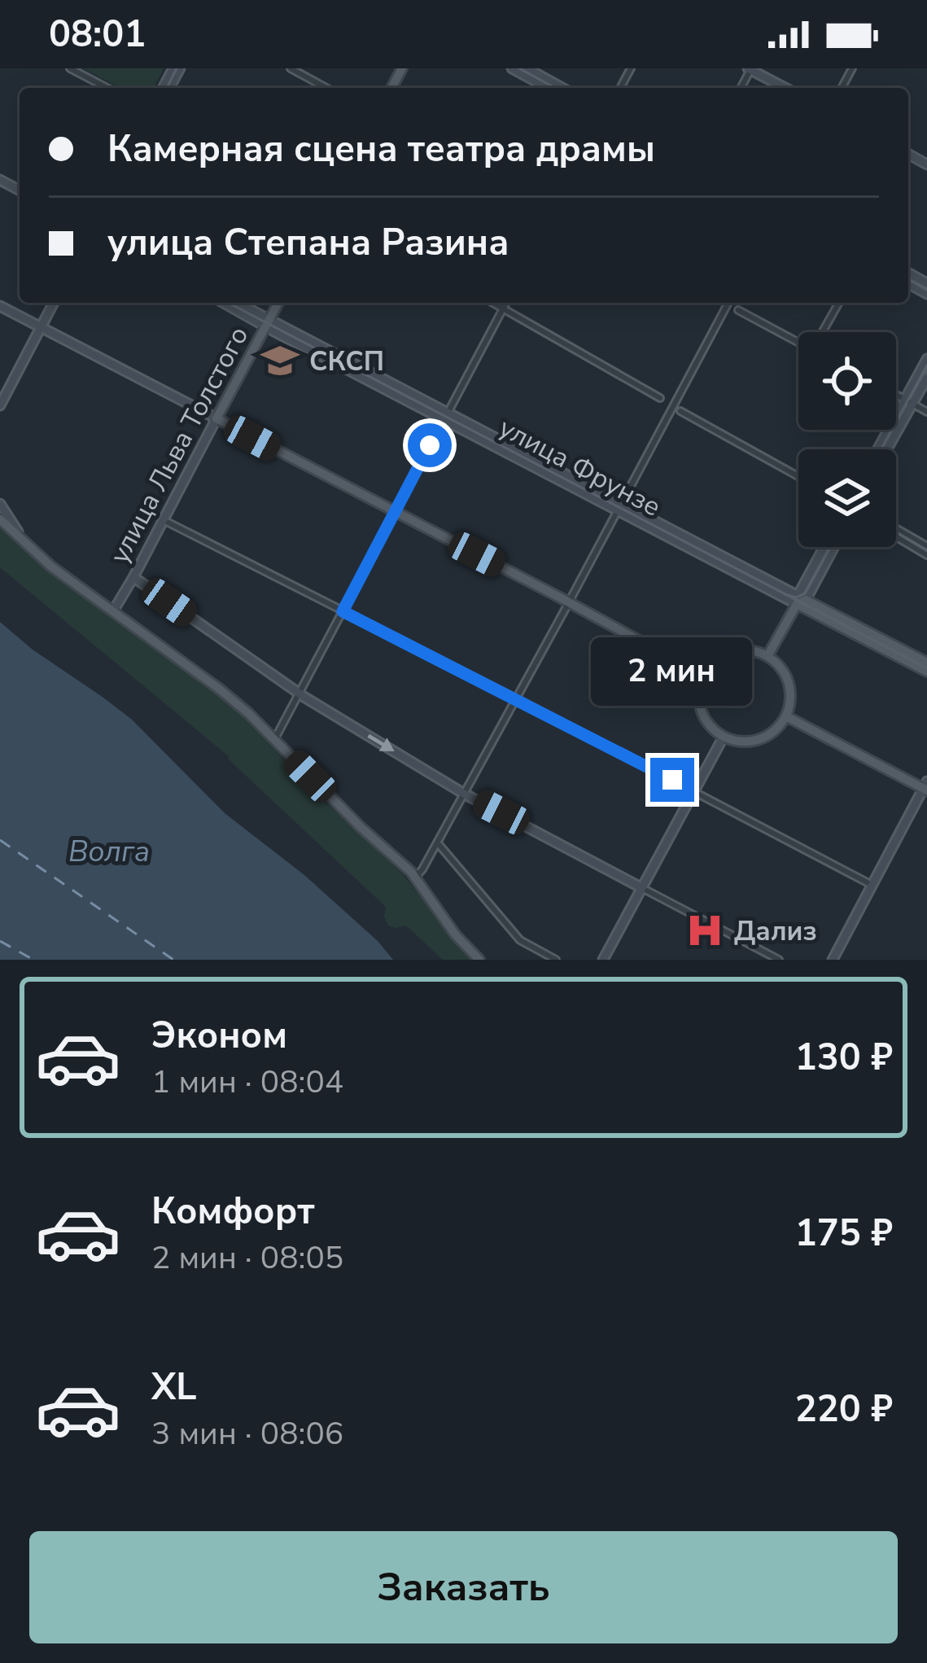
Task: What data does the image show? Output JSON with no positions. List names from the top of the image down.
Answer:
{
  "streets": {
    "main road": ["улица Льва Толстого", "улица Фрунзе"]
  },
  "crossings": [
    ["улица Льва Толстого", "улица Фрунзе"]
  ],
  "water": ["Волга"],
  "places": {
    "school or university": ["СКСП"],
    "hospital": ["Дализ"]
  },
  "page": {
    "status": "08:01",
    "banner": ["Камерная сцена театра драмы", "улица Степана Разина"],
    "bubble": "2 мин",
    "list": [
      {
        "name": "Эконом",
        "note": "1 мин · 08:04",
        "value": "130 ₽"
      },
      {
        "name": "Комфорт",
        "note": "2 мин · 08:05",
        "value": "175 ₽"
      },
      {
        "name": "XL",
        "note": "3 мин · 08:06",
        "value": "220 ₽"
      }
    ],
    "buttons": "Заказать"
  }
}
